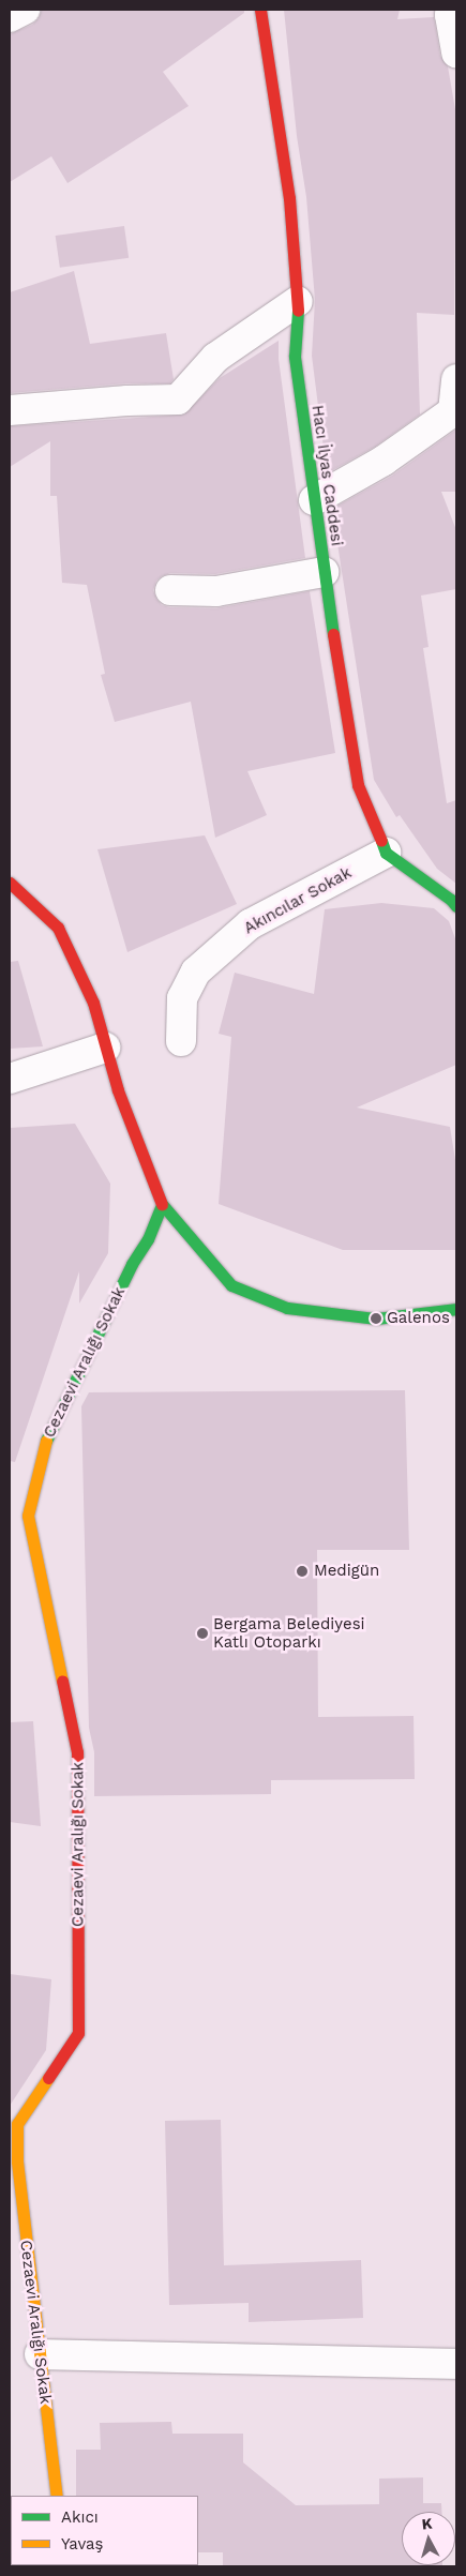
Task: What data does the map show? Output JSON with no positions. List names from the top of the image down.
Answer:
{
  "streets": {
    "street": ["Hacı İlyas Caddesi", "Akıncılar Sokak", "Cezaevi Aralığı Sokak"]
  },
  "crossings": [
    ["Hacı İlyas Caddesi", "Akıncılar Sokak"]
  ],
  "places": ["Galenos", "Medigün", "Bergama Belediyesi Katlı Otoparkı"],
  "legend": ["Akıcı", "Yavaş"],
  "north": "top"
}
